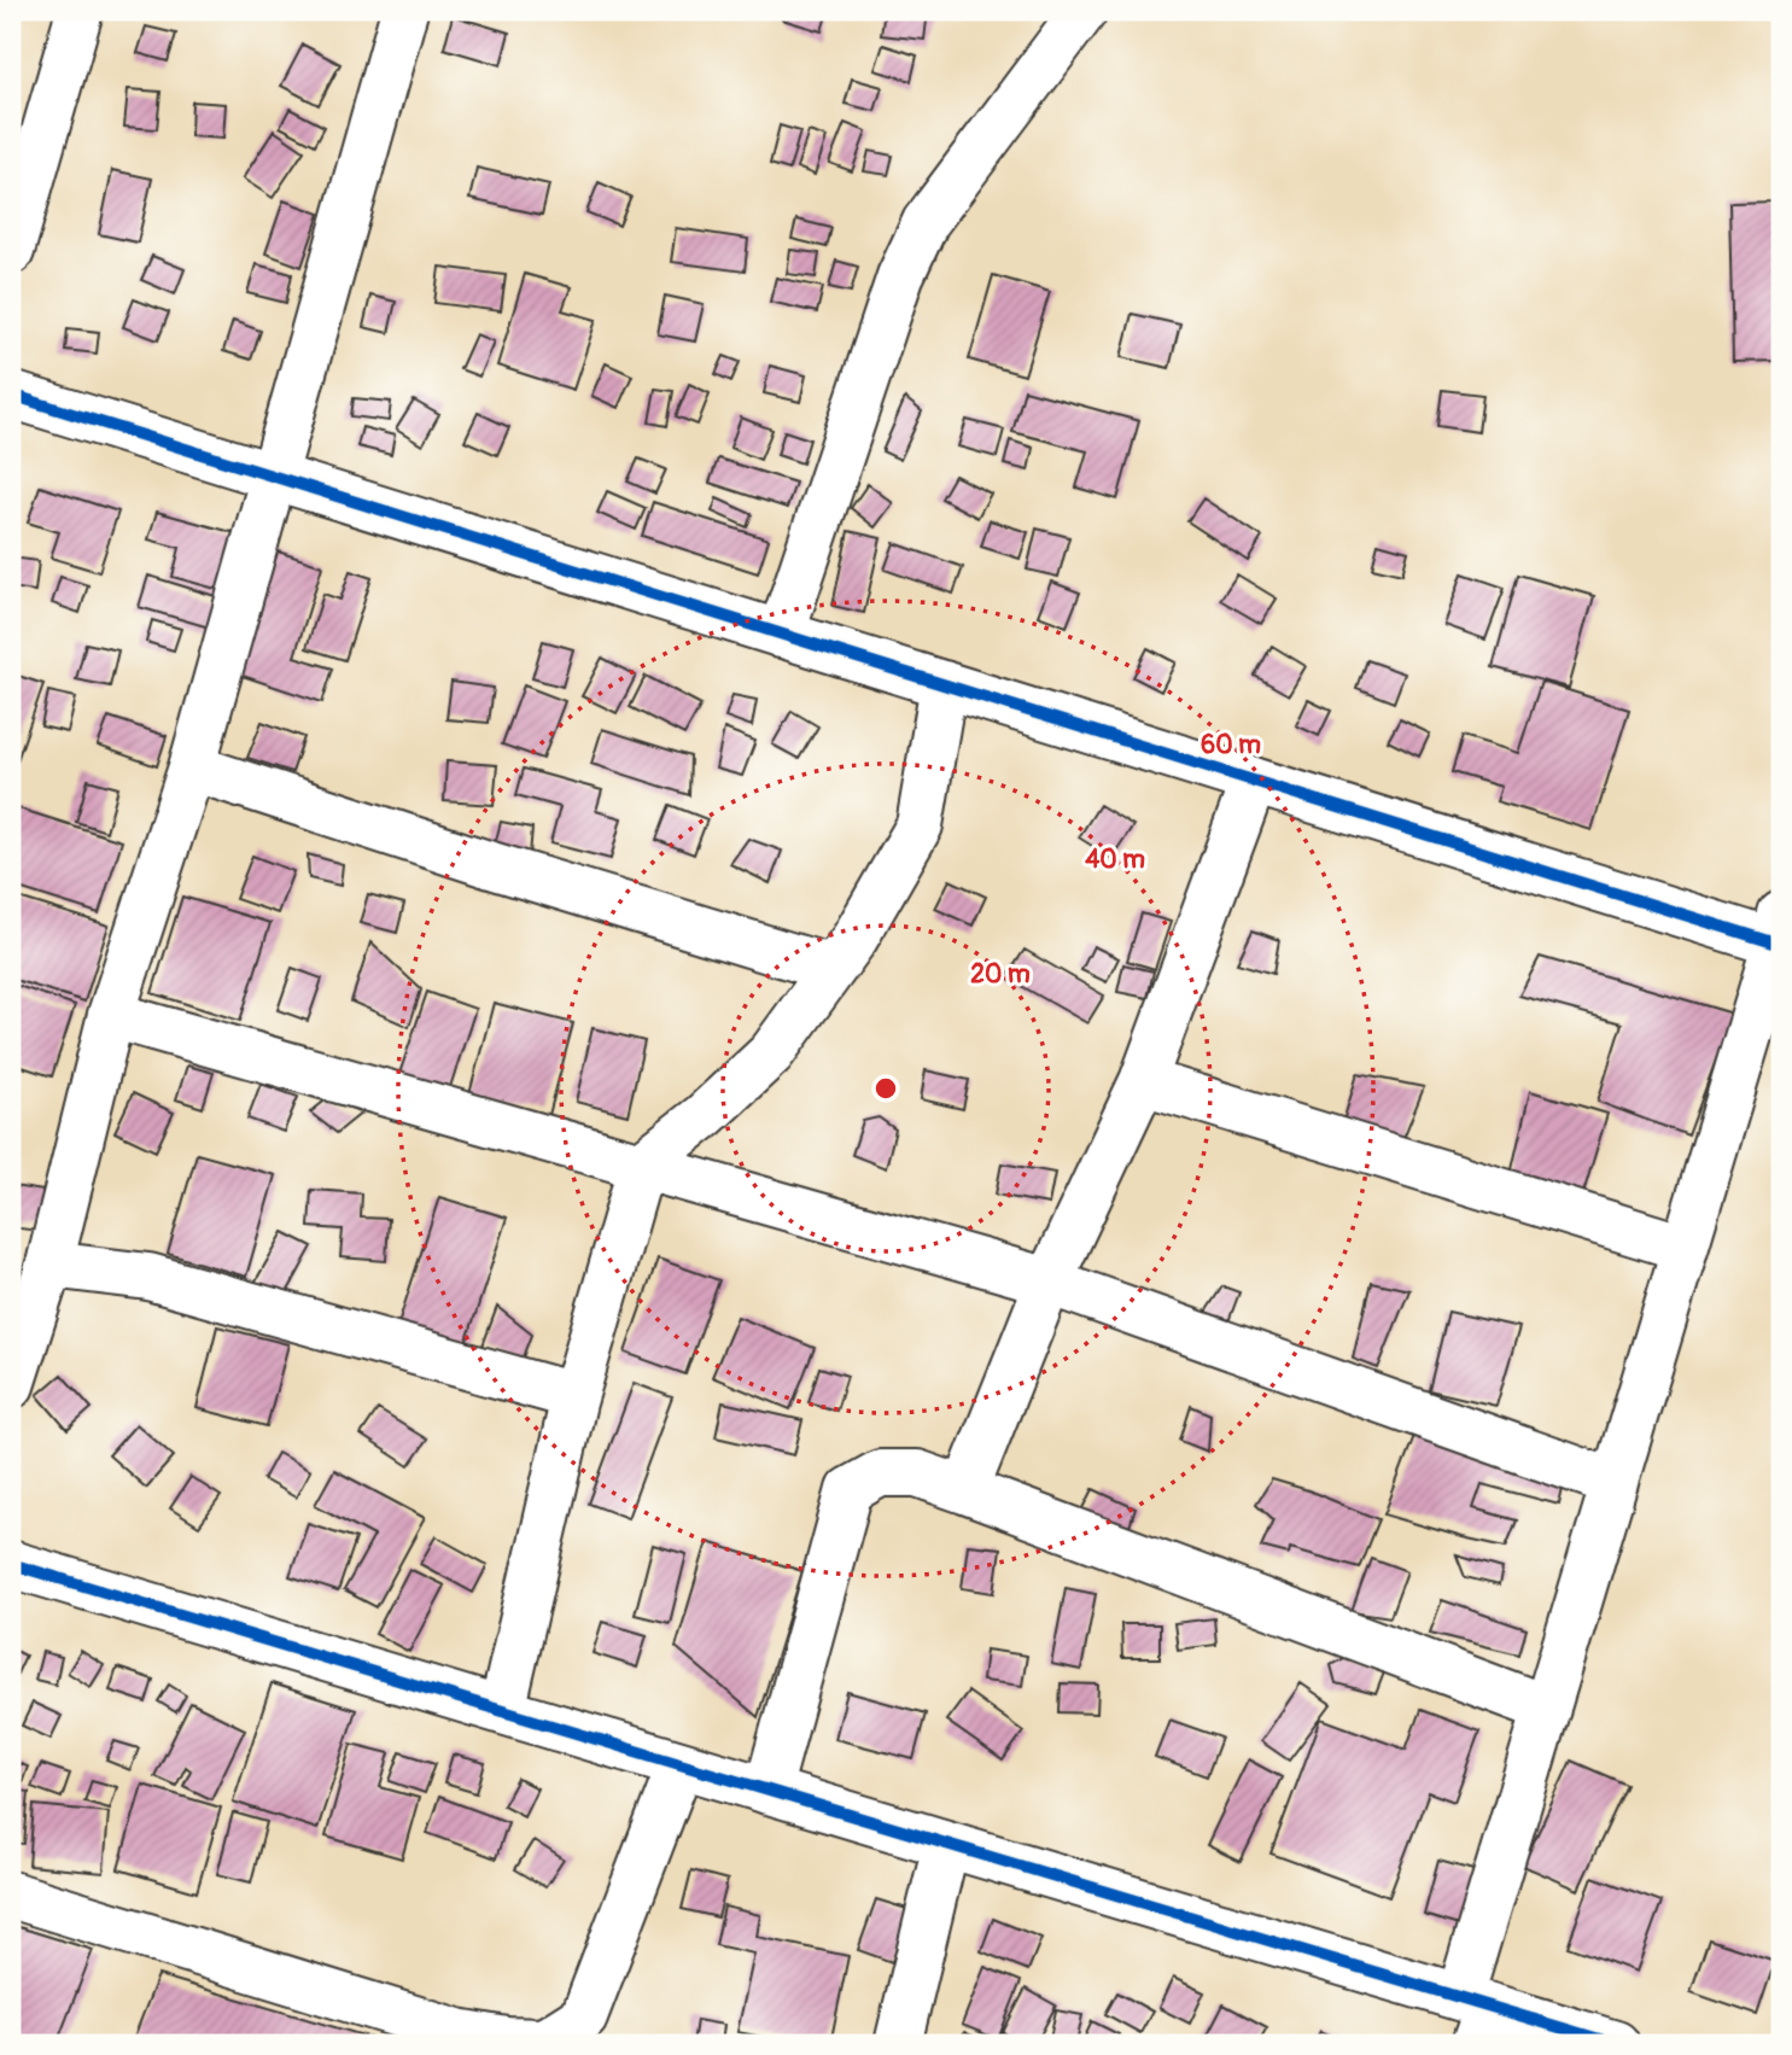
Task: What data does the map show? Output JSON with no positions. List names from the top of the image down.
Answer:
{
  "rings": ["60 m", "40 m", "20 m"]
}
